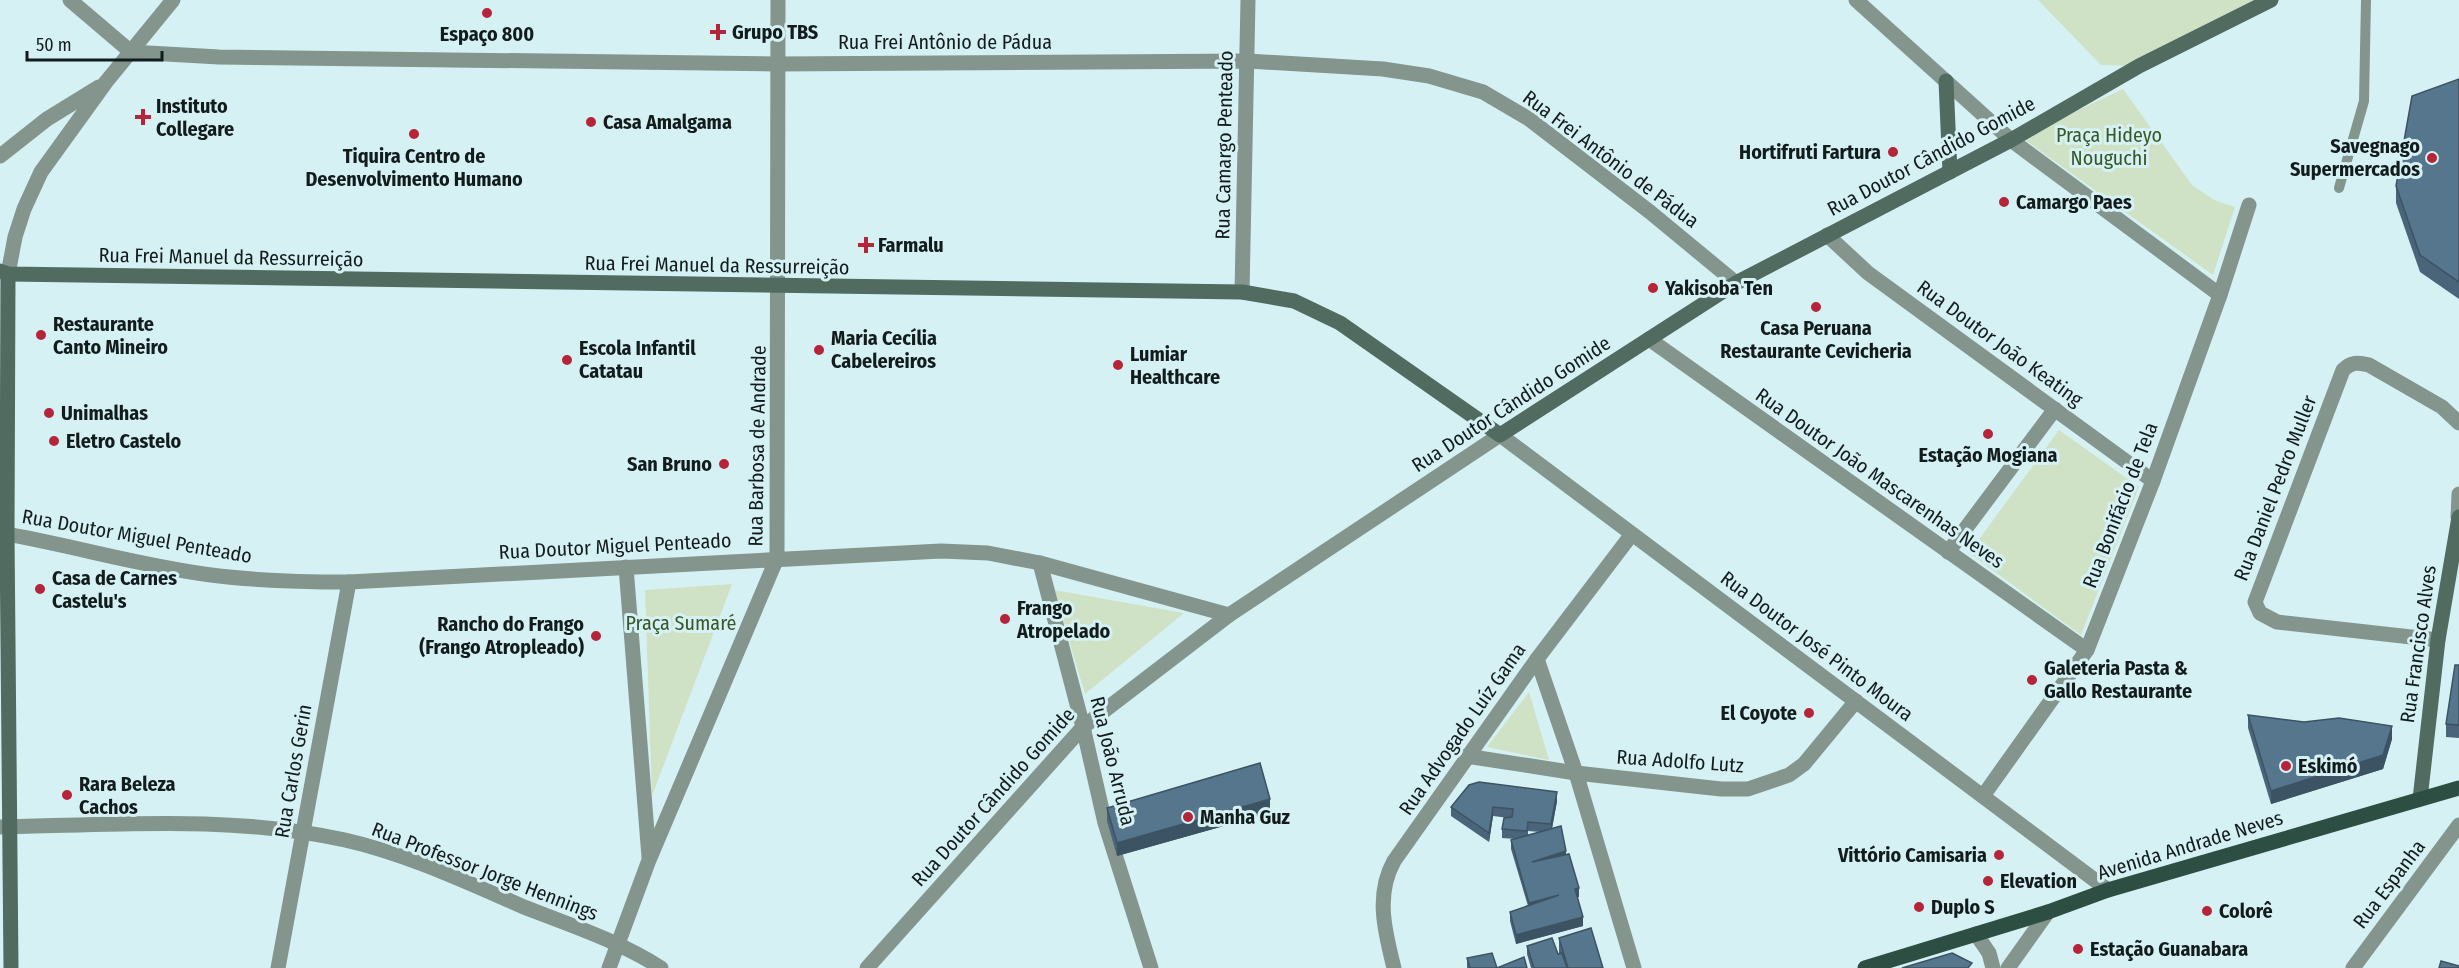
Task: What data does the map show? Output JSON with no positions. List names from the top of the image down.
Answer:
{
  "streets": {
    "main road": [
      "Rua Doutor Cândido Gomide",
      "Rua Frei Manuel da Ressurreição",
      "Rua Francisco Alves",
      "Avenida Andrade Neves"
    ],
    "street": [
      "Rua Frei Antônio de Pádua",
      "Rua Camargo Penteado",
      "Rua Doutor João Keating",
      "Rua Barbosa de Andrade",
      "Rua Doutor João Mascarenhas Neves",
      "Rua Daniel Pedro Muller",
      "Rua Bonifácio de Tela",
      "Rua Doutor Miguel Penteado",
      "Rua Doutor José Pinto Moura",
      "Rua Advogado Luíz Gama",
      "Rua João Arruda",
      "Rua Adolfo Lutz",
      "Rua Carlos Gerin",
      "Rua Professor Jorge Hennings",
      "Rua Espanha"
    ]
  },
  "crossings": [
    ["Rua Frei Antônio de Pádua", "Rua Camargo Penteado"],
    ["Rua Frei Antônio de Pádua", "Rua Doutor Cândido Gomide"],
    ["Rua Frei Antônio de Pádua", "Rua Barbosa de Andrade"],
    ["Rua Camargo Penteado", "Rua Frei Manuel da Ressurreição"],
    ["Rua Doutor Cândido Gomide", "Rua Frei Manuel da Ressurreição"],
    ["Rua Doutor Cândido Gomide", "Rua Doutor João Keating"],
    ["Rua Doutor Cândido Gomide", "Rua Doutor João Mascarenhas Neves"],
    ["Rua Doutor Cândido Gomide", "Rua Doutor Miguel Penteado"],
    ["Rua Doutor Cândido Gomide", "Rua Doutor José Pinto Moura"],
    ["Rua Doutor Cândido Gomide", "Rua João Arruda"],
    ["Rua Frei Manuel da Ressurreição", "Rua Barbosa de Andrade"],
    ["Rua Frei Manuel da Ressurreição", "Rua Doutor José Pinto Moura"],
    ["Rua Doutor João Keating", "Rua Bonifácio de Tela"],
    ["Rua Barbosa de Andrade", "Rua Doutor Miguel Penteado"],
    ["Rua Barbosa de Andrade", "Rua Professor Jorge Hennings"],
    ["Rua Doutor João Mascarenhas Neves", "Rua Bonifácio de Tela"],
    ["Rua Daniel Pedro Muller", "Rua Francisco Alves"],
    ["Rua Bonifácio de Tela", "Rua Doutor José Pinto Moura"],
    ["Rua Doutor Miguel Penteado", "Rua João Arruda"],
    ["Rua Doutor Miguel Penteado", "Rua Carlos Gerin"],
    ["Rua Francisco Alves", "Avenida Andrade Neves"],
    ["Rua Doutor José Pinto Moura", "Rua Advogado Luíz Gama"],
    ["Rua Doutor José Pinto Moura", "Rua Adolfo Lutz"],
    ["Rua Doutor José Pinto Moura", "Avenida Andrade Neves"],
    ["Rua Advogado Luíz Gama", "Rua Adolfo Lutz"],
    ["Rua Carlos Gerin", "Rua Professor Jorge Hennings"]
  ],
  "parks": ["Praça Hideyo Nouguchi", "Praça Sumaré"],
  "places": {
    "other": [
      "Espaço 800",
      "Casa Amalgama",
      "Tiquira Centro de Desenvolvimento Humano",
      "Hortifruti Fartura",
      "Savegnago Supermercados",
      "Camargo Paes",
      "Yakisoba Ten",
      "Casa Peruana Restaurante Cevicheria",
      "Restaurante Canto Mineiro",
      "Maria Cecília Cabelereiros",
      "Escola Infantil Catatau",
      "Lumiar Healthcare",
      "Unimalhas",
      "Estação Mogiana",
      "Eletro Castelo",
      "San Bruno",
      "Casa de Carnes Castelu's",
      "Frango Atropelado",
      "Rancho do Frango (Frango Atropleado)",
      "Galeteria Pasta & Gallo Restaurante",
      "El Coyote",
      "Eskimó",
      "Rara Beleza Cachos",
      "Manha Guz",
      "Vittório Camisaria",
      "Elevation",
      "Duplo S",
      "Colorê",
      "Estação Guanabara"
    ],
    "health": ["Grupo TBS", "Instituto Collegare", "Farmalu"]
  },
  "scale_bar": "50 m"
}
